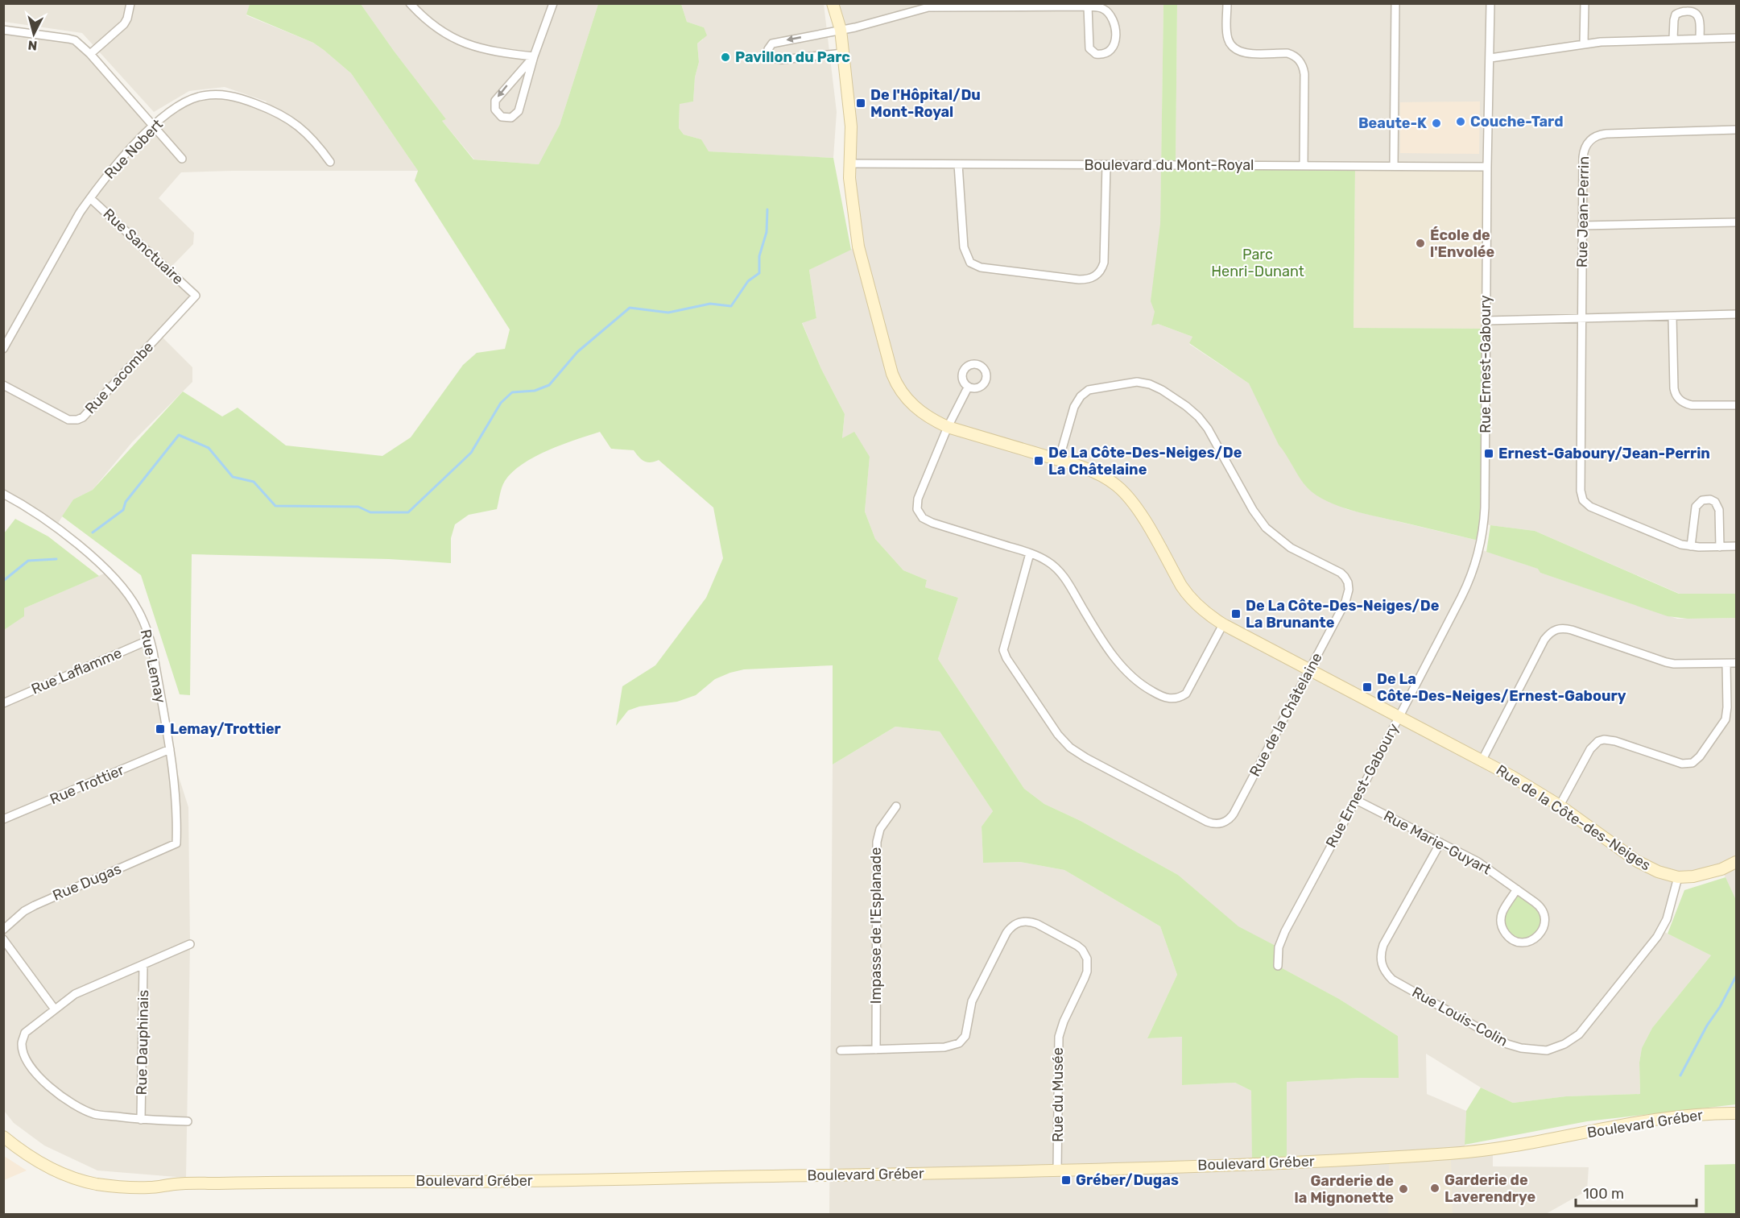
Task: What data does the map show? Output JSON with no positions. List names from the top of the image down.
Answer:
{
  "streets": {
    "street": [
      "Rue Nobert",
      "Boulevard du Mont-Royal",
      "Rue Jean-Perrin",
      "Rue Sanctuaire",
      "Rue Ernest-Gaboury",
      "Rue Lacombe",
      "Rue Lemay",
      "Rue Laflamme",
      "Rue de la Châtelaine",
      "Rue Trottier",
      "Rue de la Côte-des-Neiges",
      "Rue Marie-Guyart",
      "Rue Dugas",
      "Impasse de l'Esplanade",
      "Rue Louis-Colin",
      "Rue Dauphinais",
      "Rue du Musée",
      "Boulevard Gréber"
    ]
  },
  "crossings": [
    ["Rue Nobert", "Rue Sanctuaire"],
    ["Boulevard du Mont-Royal", "Rue Ernest-Gaboury"],
    ["Boulevard du Mont-Royal", "Rue de la Côte-des-Neiges"],
    ["Rue Sanctuaire", "Rue Lacombe"],
    ["Rue Ernest-Gaboury", "Rue de la Côte-des-Neiges"],
    ["Rue Ernest-Gaboury", "Rue Marie-Guyart"],
    ["Rue Lemay", "Rue Laflamme"],
    ["Rue Lemay", "Rue Trottier"],
    ["Rue Lemay", "Rue Dugas"],
    ["Rue de la Châtelaine", "Rue de la Côte-des-Neiges"],
    ["Rue de la Côte-des-Neiges", "Rue Louis-Colin"],
    ["Rue Marie-Guyart", "Rue Louis-Colin"],
    ["Impasse de l'Esplanade", "Rue du Musée"],
    ["Rue du Musée", "Boulevard Gréber"]
  ],
  "parks": ["Parc Henri-Dunant"],
  "places": {
    "other": [
      "Pavillon du Parc",
      "Couche-Tard",
      "Beaute-K",
      "École de l'Envolée",
      "Garderie de Laverendrye",
      "Garderie de la Mignonette"
    ],
    "transit": [
      "De l'Hôpital/Du Mont-Royal",
      "Ernest-Gaboury/Jean-Perrin",
      "De La Côte-Des-Neiges/De La Châtelaine",
      "De La Côte-Des-Neiges/De La Brunante",
      "De La Côte-Des-Neiges/Ernest-Gaboury",
      "Lemay/Trottier",
      "Gréber/Dugas"
    ]
  },
  "scale_bar": "100 m",
  "north": "bottom"
}
